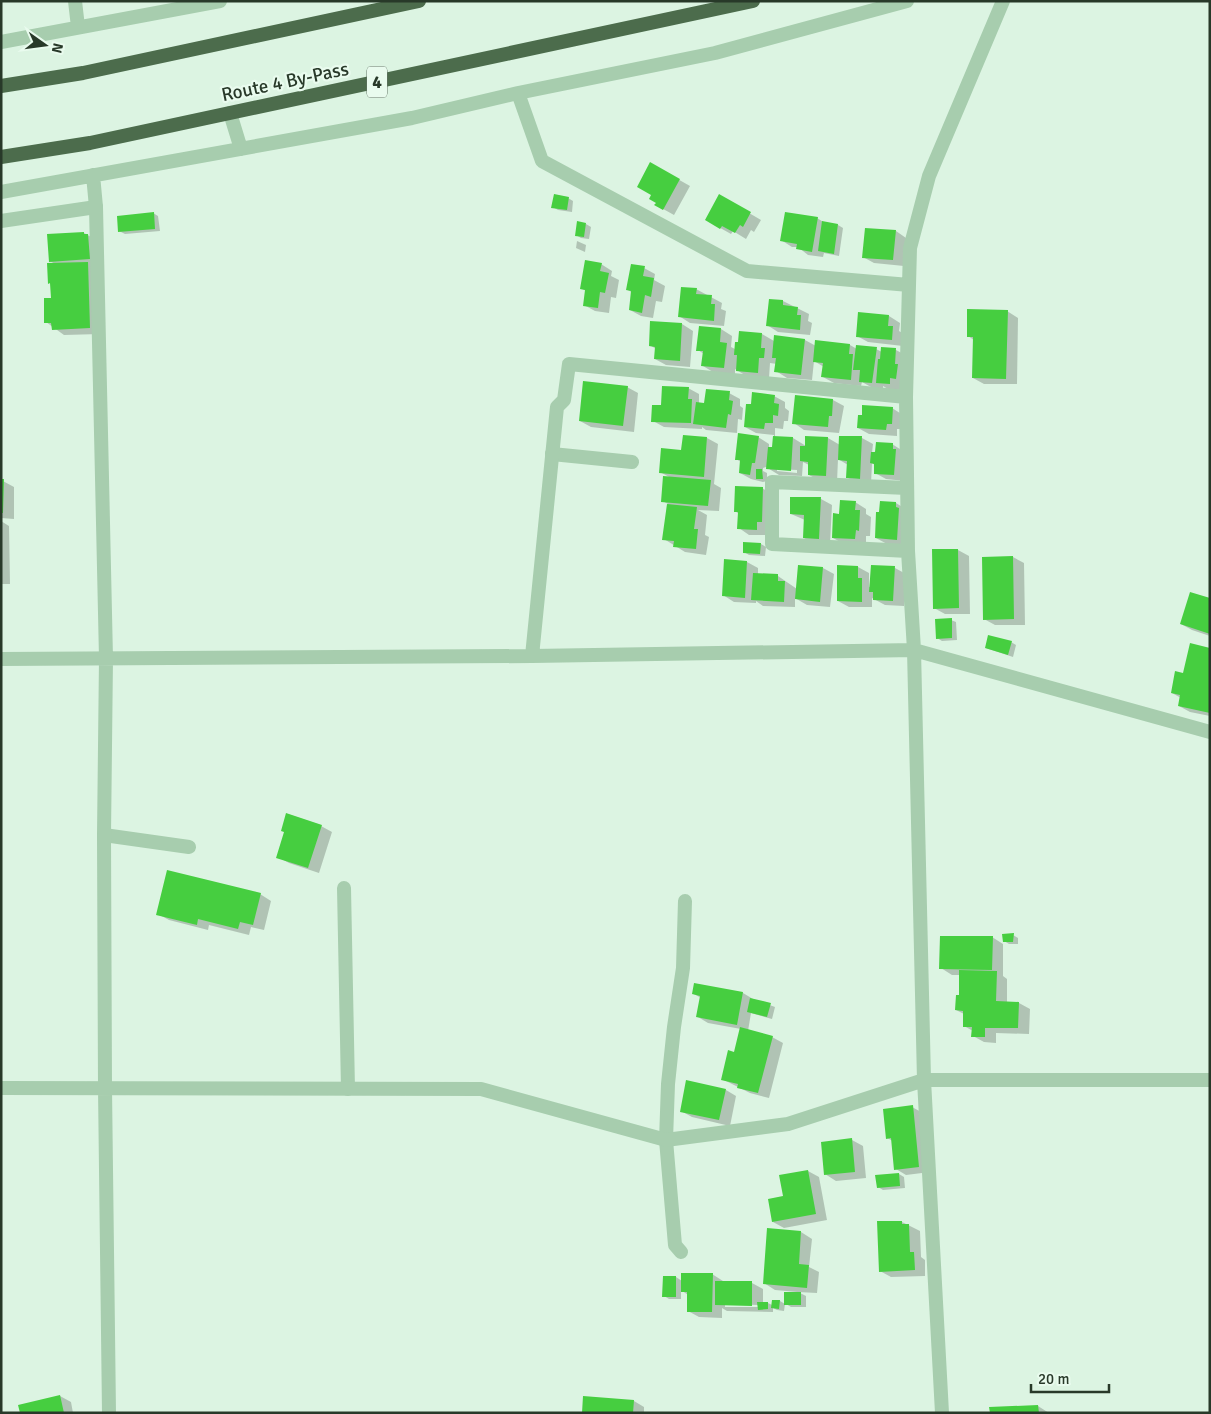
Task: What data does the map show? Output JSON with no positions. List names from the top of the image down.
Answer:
{
  "streets": {
    "highway": ["Route 4 By-Pass", "4"]
  },
  "scale_bar": "20 m",
  "north": "right"
}
